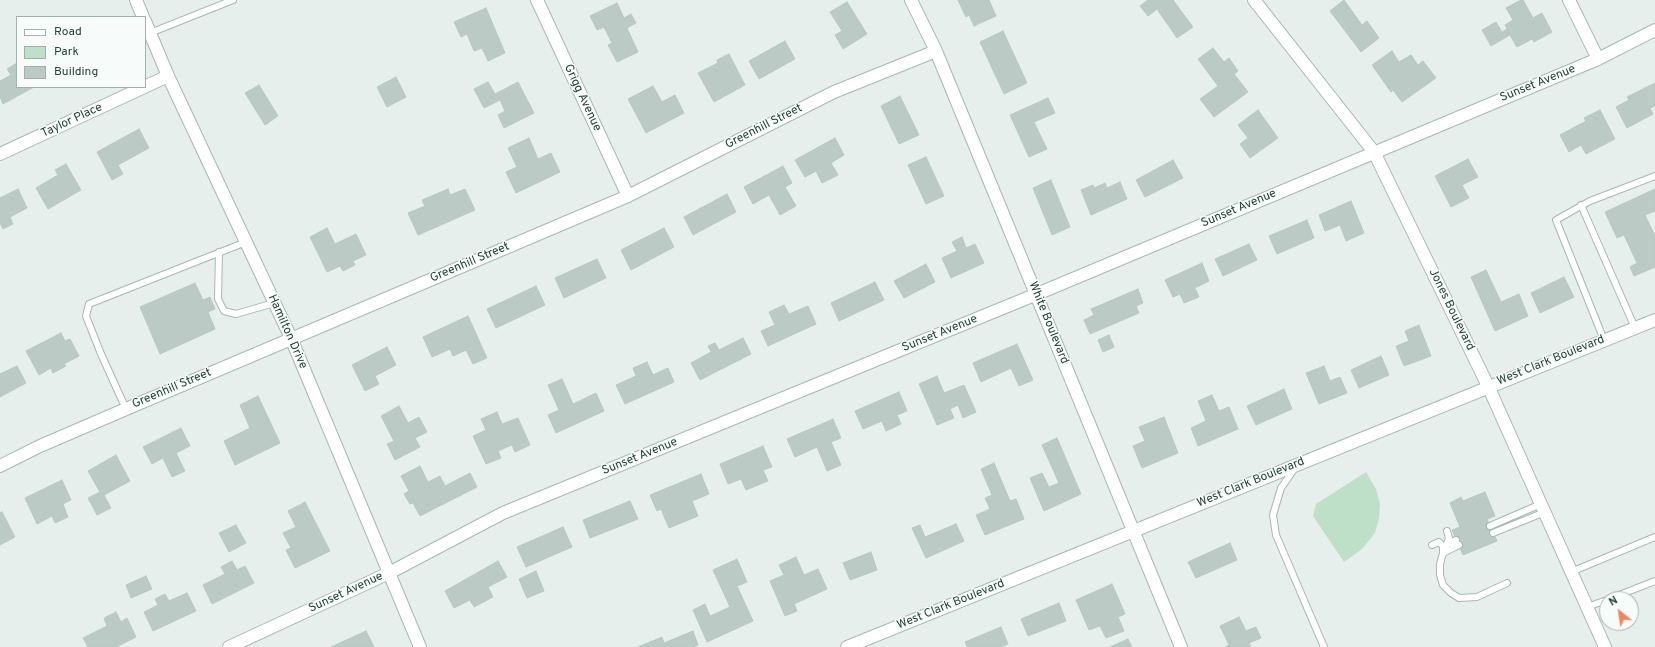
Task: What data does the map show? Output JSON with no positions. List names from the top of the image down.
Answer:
{
  "streets": {
    "street": [
      "Sunset Avenue",
      "Grigg Avenue",
      "Taylor Place",
      "Greenhill Street",
      "Jones Boulevard",
      "White Boulevard",
      "Hamilton Drive",
      "West Clark Boulevard"
    ]
  },
  "crossings": [
    ["Sunset Avenue", "Jones Boulevard"],
    ["Sunset Avenue", "White Boulevard"],
    ["Sunset Avenue", "Hamilton Drive"],
    ["Grigg Avenue", "Greenhill Street"],
    ["Taylor Place", "Hamilton Drive"],
    ["Greenhill Street", "White Boulevard"],
    ["Greenhill Street", "Hamilton Drive"],
    ["Jones Boulevard", "West Clark Boulevard"],
    ["White Boulevard", "West Clark Boulevard"]
  ],
  "legend": ["Road", "Park", "Building"],
  "north": "top left"
}
